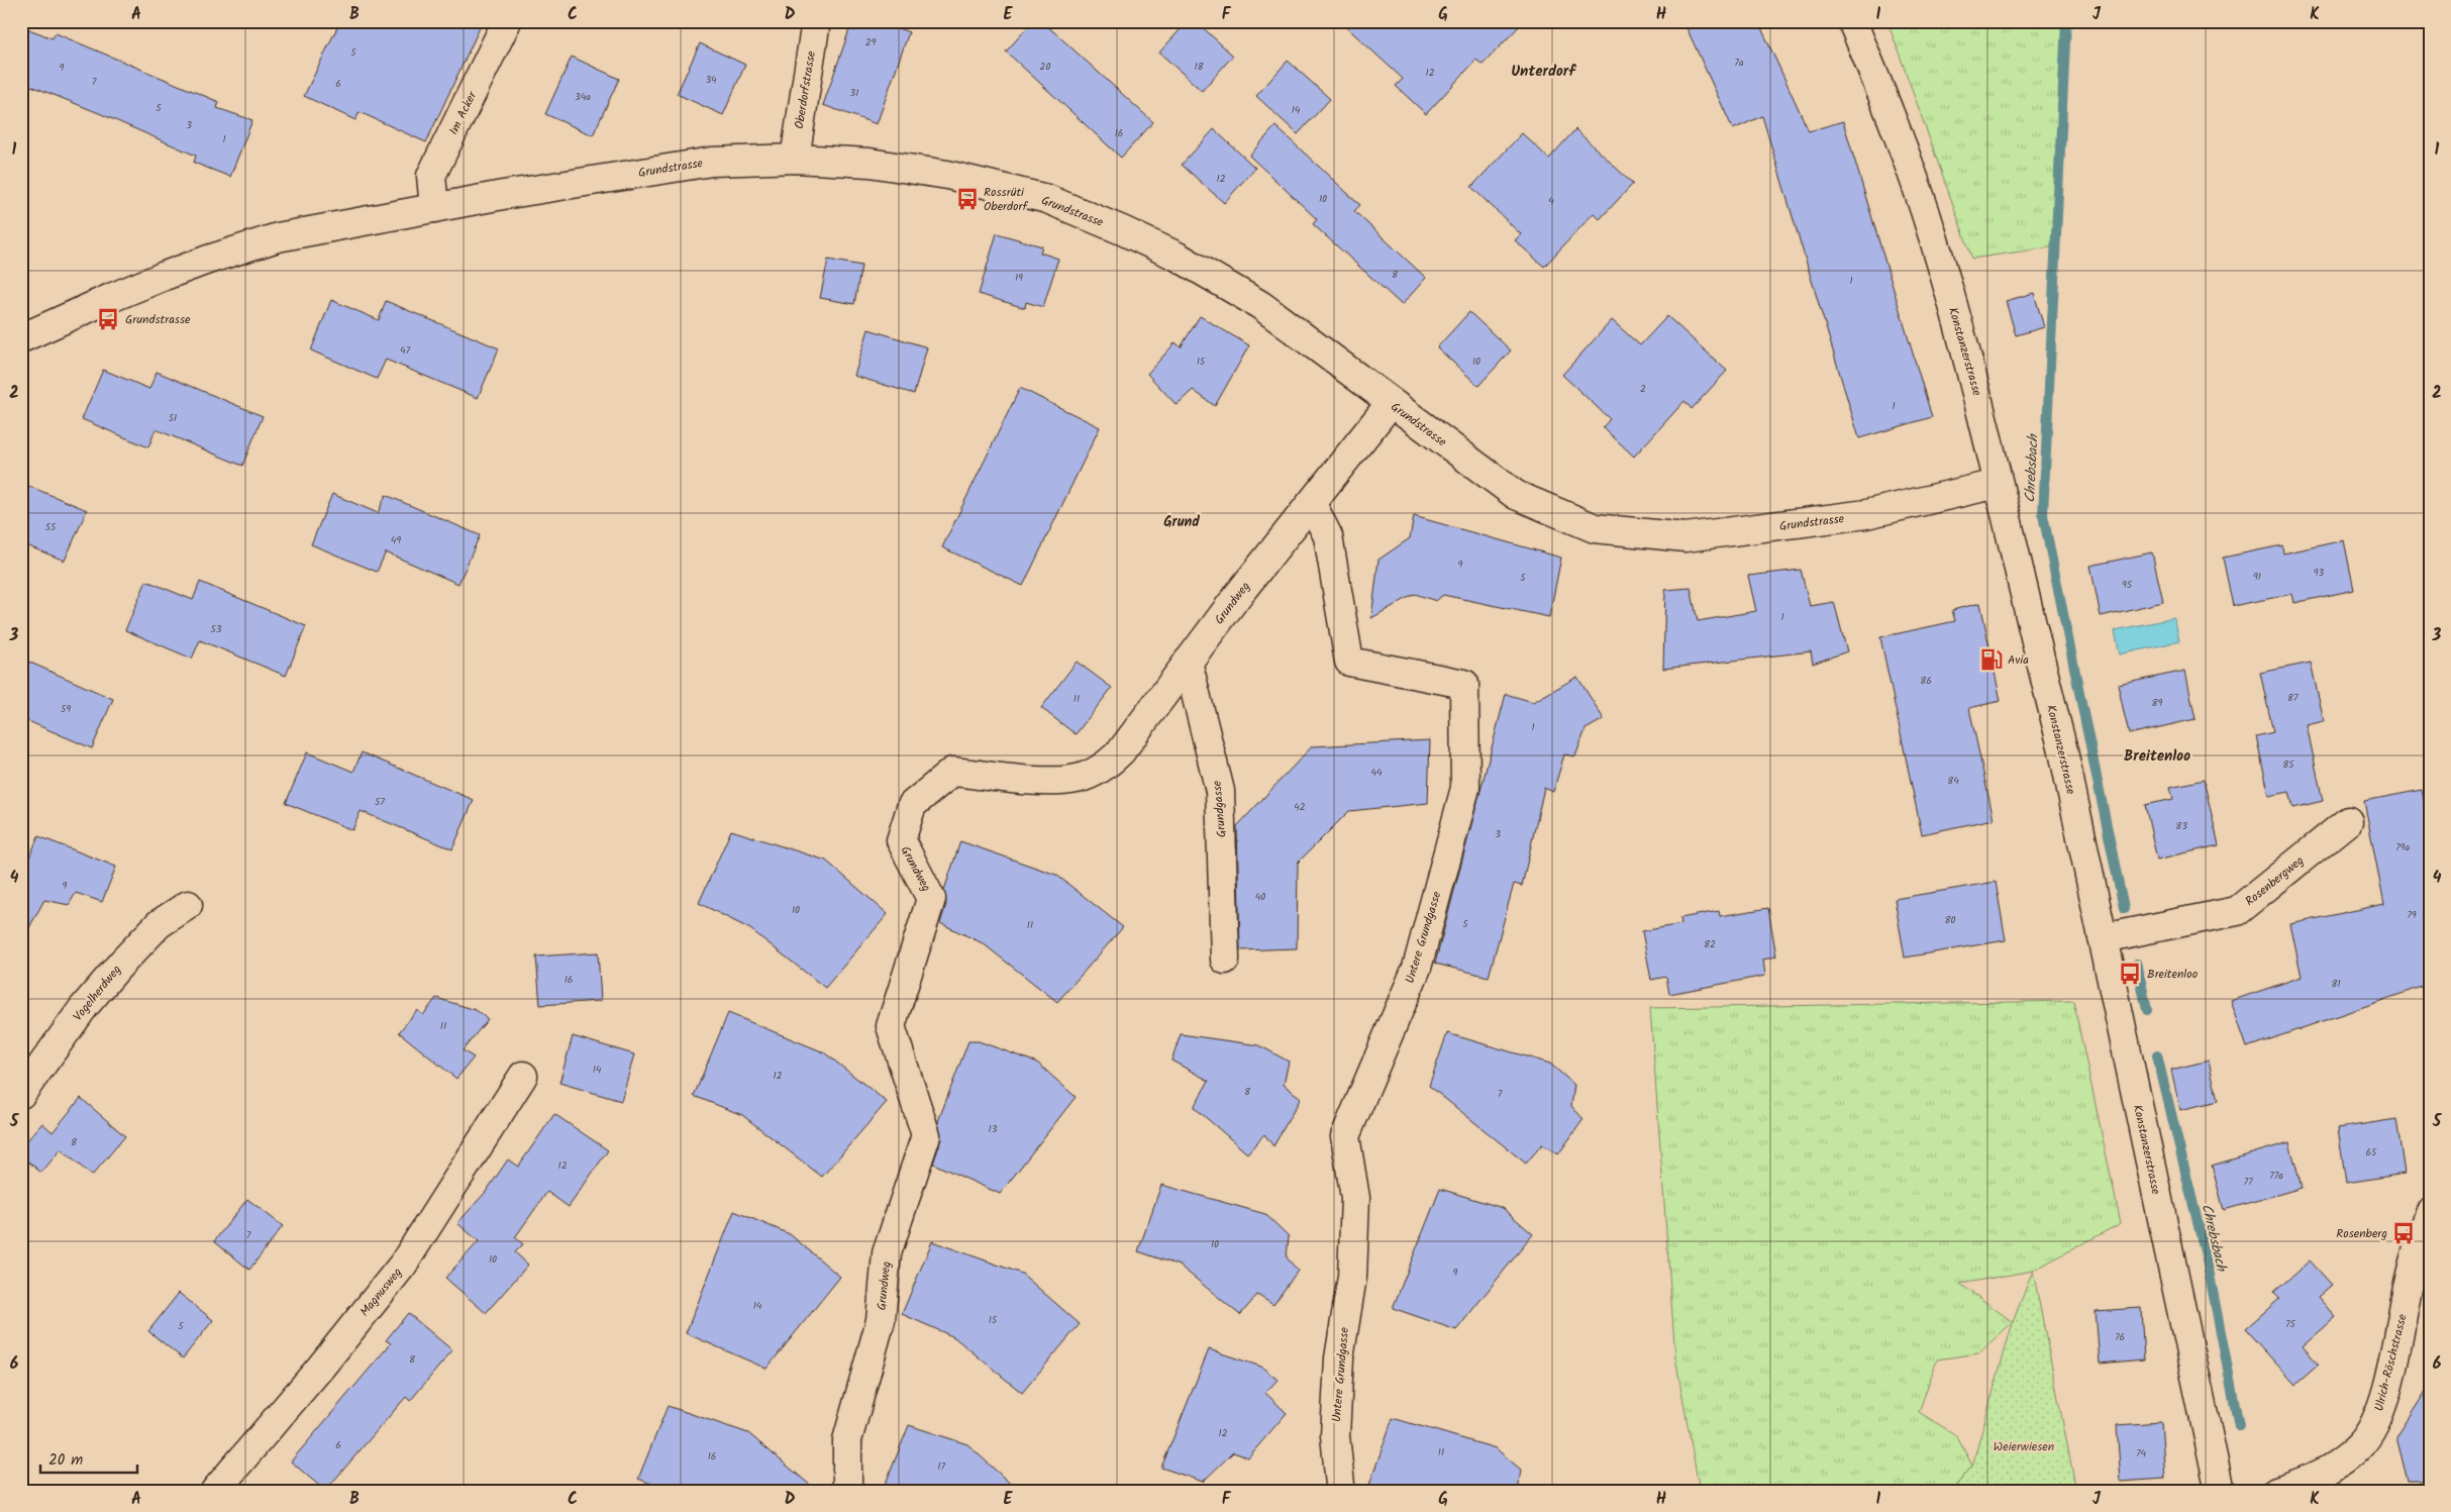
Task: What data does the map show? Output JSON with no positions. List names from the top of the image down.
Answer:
{
  "streets": {
    "street": [
      "Oberdorfstrasse",
      "Im Acker",
      "Grundstrasse",
      "Konstanzerstrasse",
      "Grundweg",
      "Grundgasse",
      "Rosenbergweg",
      "Untere Grundgasse",
      "Vogelherdweg",
      "Magnusweg",
      "Ulrich-Röschstrasse"
    ]
  },
  "crossings": [
    ["Oberdorfstrasse", "Grundstrasse"],
    ["Im Acker", "Grundstrasse"],
    ["Grundstrasse", "Konstanzerstrasse"],
    ["Grundstrasse", "Grundweg"],
    ["Konstanzerstrasse", "Rosenbergweg"],
    ["Grundweg", "Grundgasse"],
    ["Grundweg", "Untere Grundgasse"]
  ],
  "districts": ["Unterdorf", "Grund", "Breitenloo"],
  "water": ["Chrebsbach"],
  "parks": ["Weierwiesen"],
  "places": {
    "bus stop": [
      "Rossrüti Oberdorf",
      "Grundstrasse",
      "Breitenloo",
      "Rosenberg"
    ],
    "fuel station": ["Avia"]
  },
  "house_numbers": [
    "29",
    "5",
    "7a",
    "20",
    "18",
    "9",
    "12",
    "34",
    "7",
    "6",
    "31",
    "34a",
    "5",
    "14",
    "3",
    "16",
    "1",
    "12",
    "10",
    "4",
    "8",
    "19",
    "1",
    "47",
    "15",
    "10",
    "2",
    "1",
    "51",
    "55",
    "49",
    "9",
    "93",
    "91",
    "5",
    "95",
    "1",
    "53",
    "86",
    "87",
    "11",
    "89",
    "59",
    "1",
    "85",
    "44",
    "84",
    "57",
    "42",
    "83",
    "3",
    "79a",
    "9",
    "40",
    "10",
    "79",
    "80",
    "5",
    "11",
    "82",
    "16",
    "81",
    "11",
    "14",
    "12",
    "8",
    "7",
    "13",
    "8",
    "65",
    "12",
    "77a",
    "77",
    "7",
    "10",
    "10",
    "9",
    "14",
    "15",
    "75",
    "5",
    "76",
    "8",
    "12",
    "6",
    "11",
    "74",
    "16",
    "17"
  ],
  "scale_bar": "20 m",
  "grid": {
    "columns": [
      "A",
      "B",
      "C",
      "D",
      "E",
      "F",
      "G",
      "H",
      "I",
      "J",
      "K"
    ],
    "rows": [
      "1",
      "2",
      "3",
      "4",
      "5",
      "6"
    ]
  }
}
